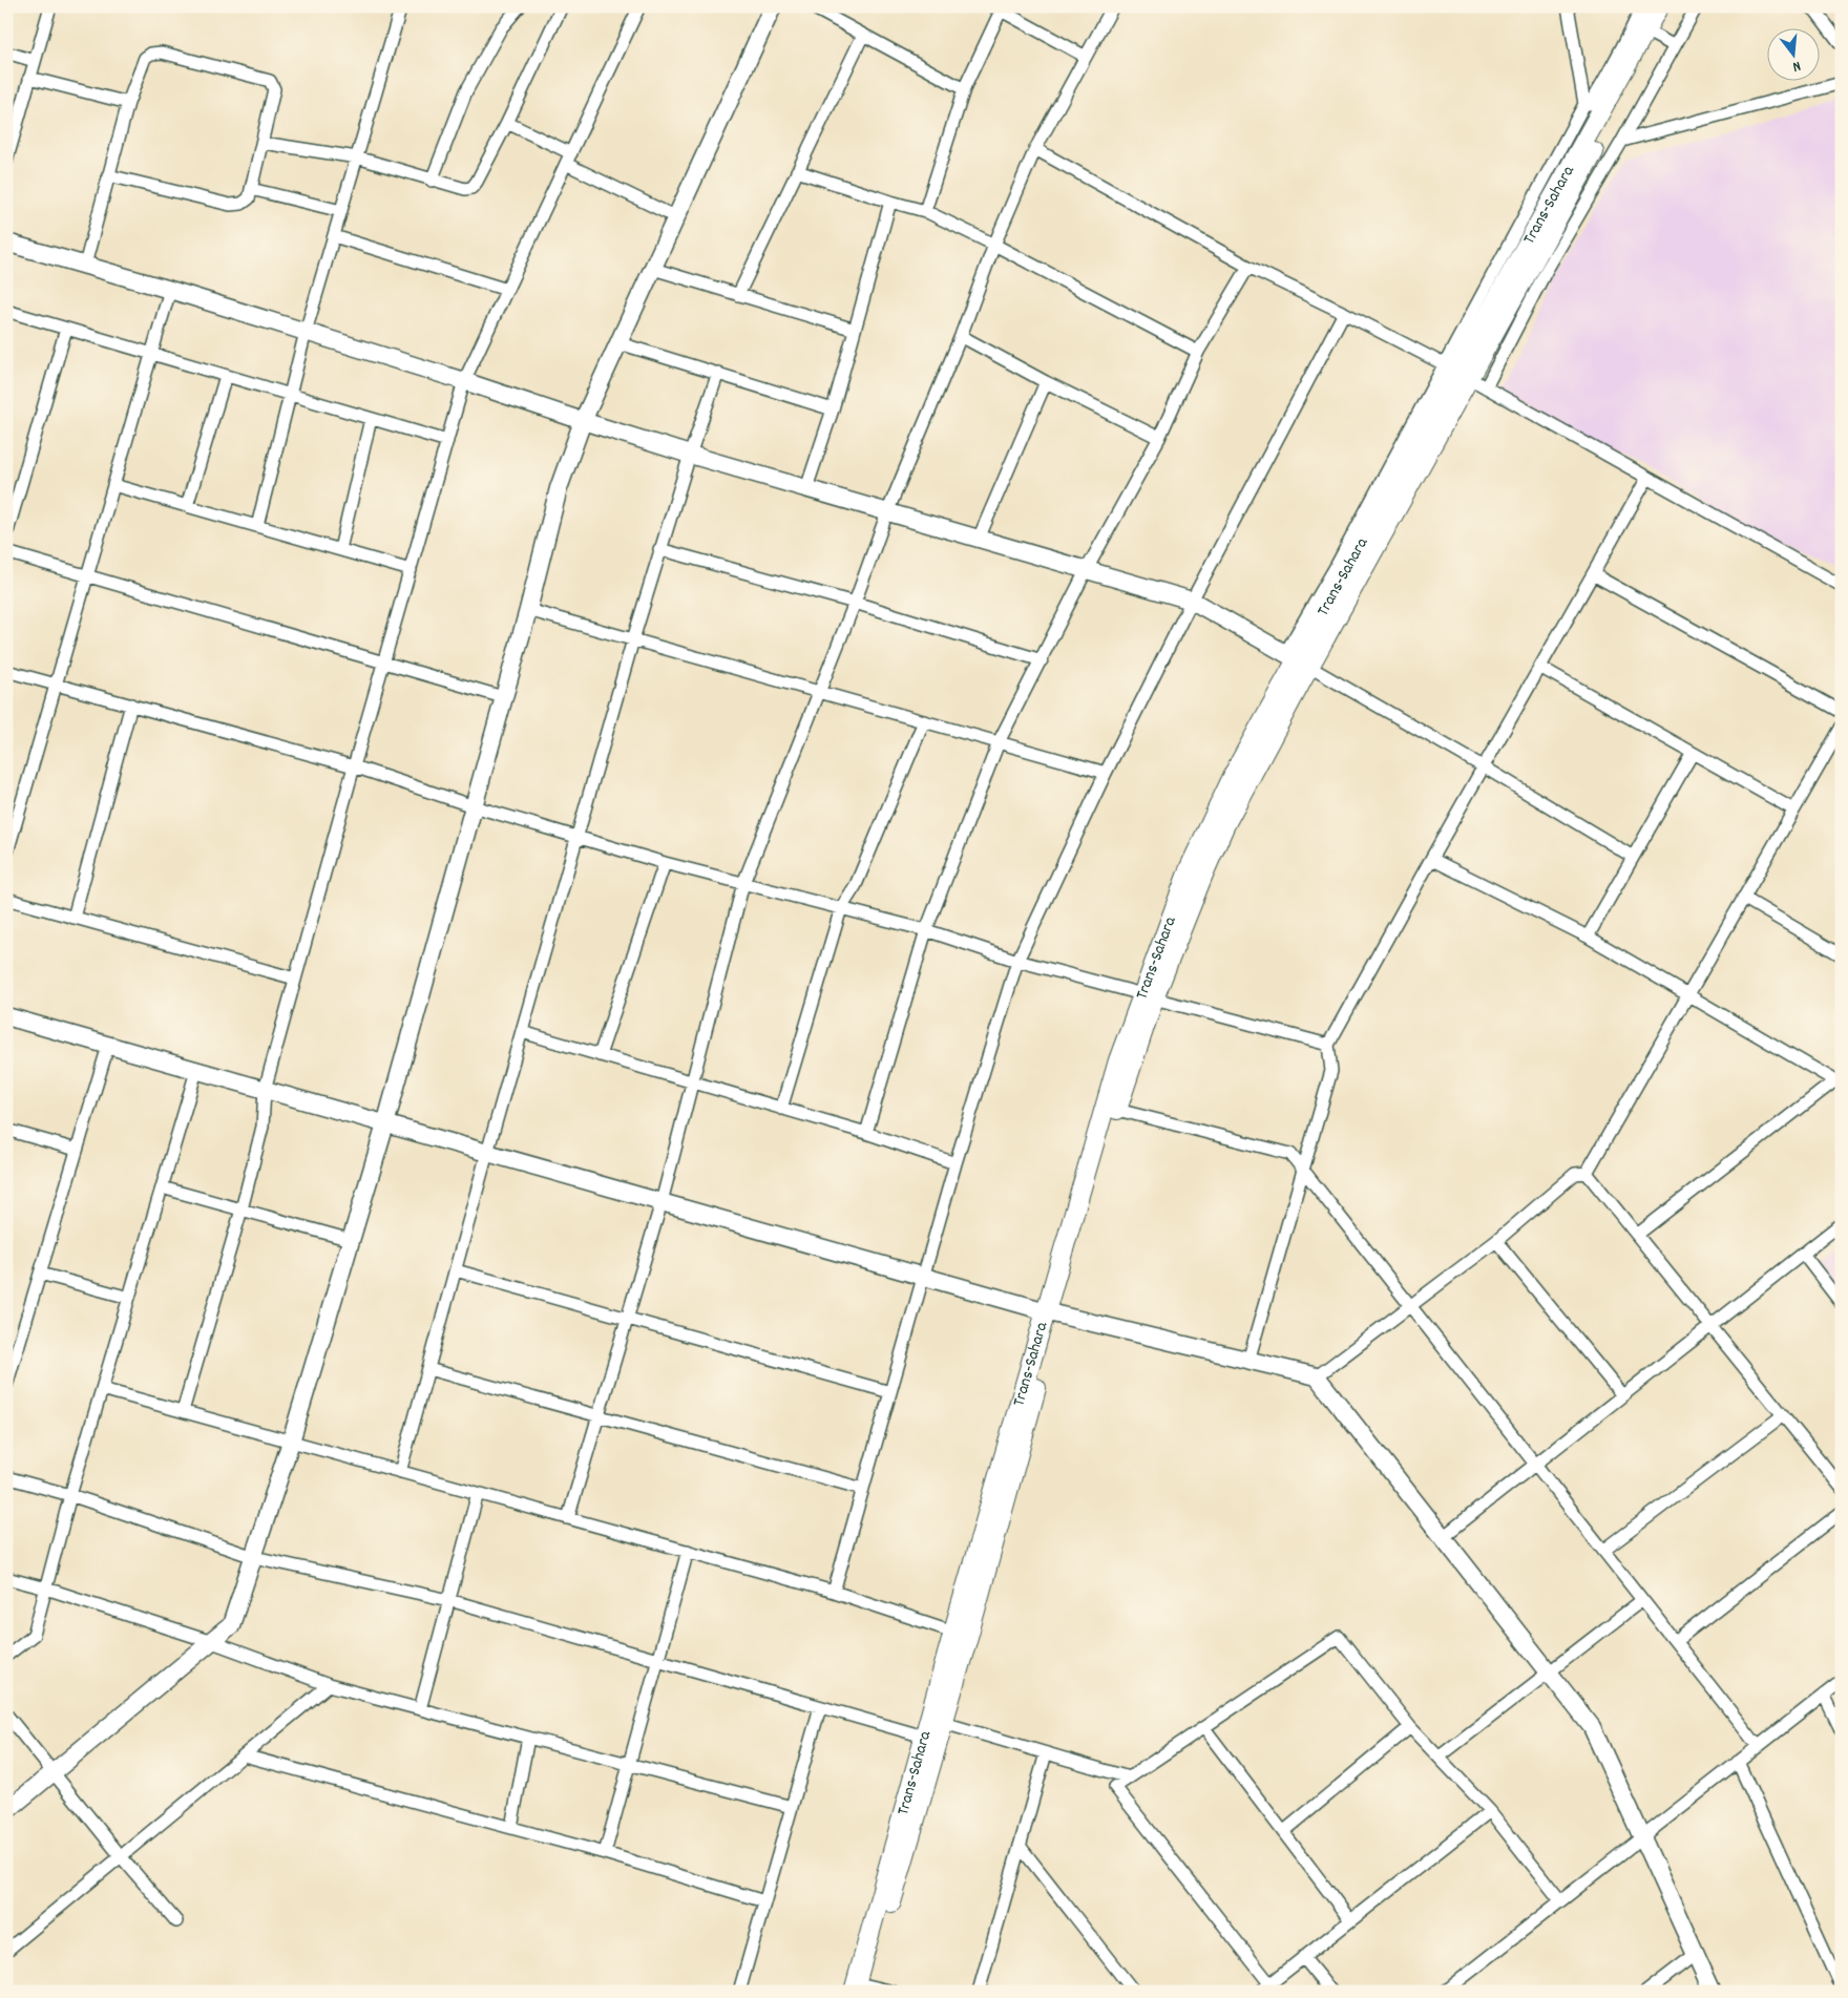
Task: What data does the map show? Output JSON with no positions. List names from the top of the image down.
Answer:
{
  "streets": {
    "main road": ["Trans-Sahara"]
  },
  "north": "bottom"
}
